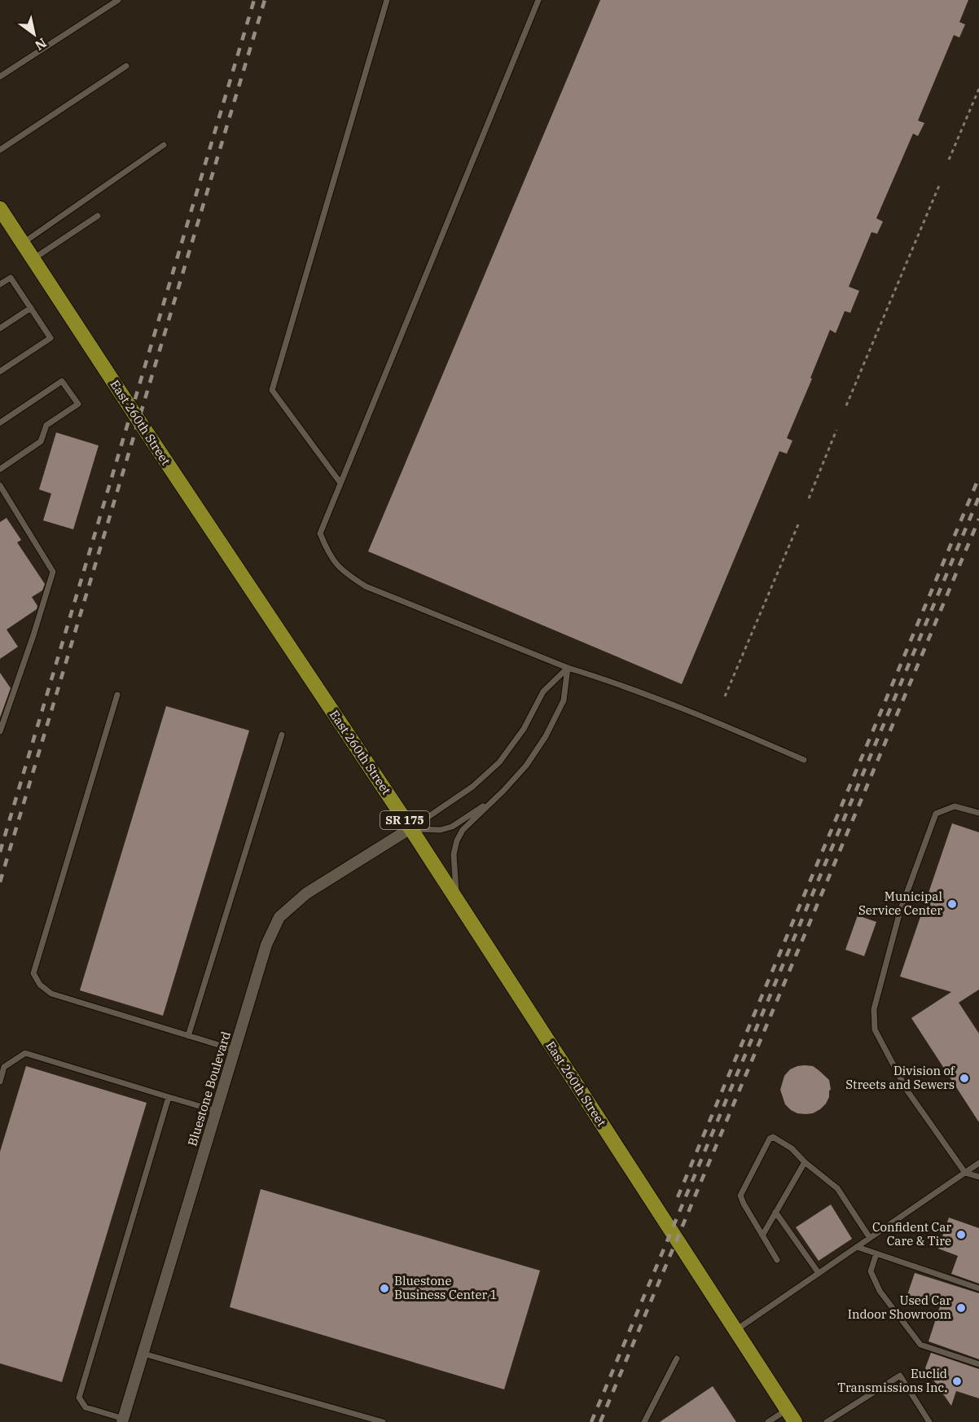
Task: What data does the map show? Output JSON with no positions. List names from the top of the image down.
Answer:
{
  "streets": {
    "main road": ["East 260th Street", "SR 175"],
    "street": ["Bluestone Boulevard"]
  },
  "crossings": [
    ["East 260th Street", "Bluestone Boulevard"]
  ],
  "places": [
    "Municipal Service Center",
    "Division of Streets and Sewers",
    "Confident Car Care & Tire",
    "Bluestone Business Center 1",
    "Used Car Indoor Showroom",
    "Euclid Transmissions Inc."
  ],
  "north": "bottom right"
}
